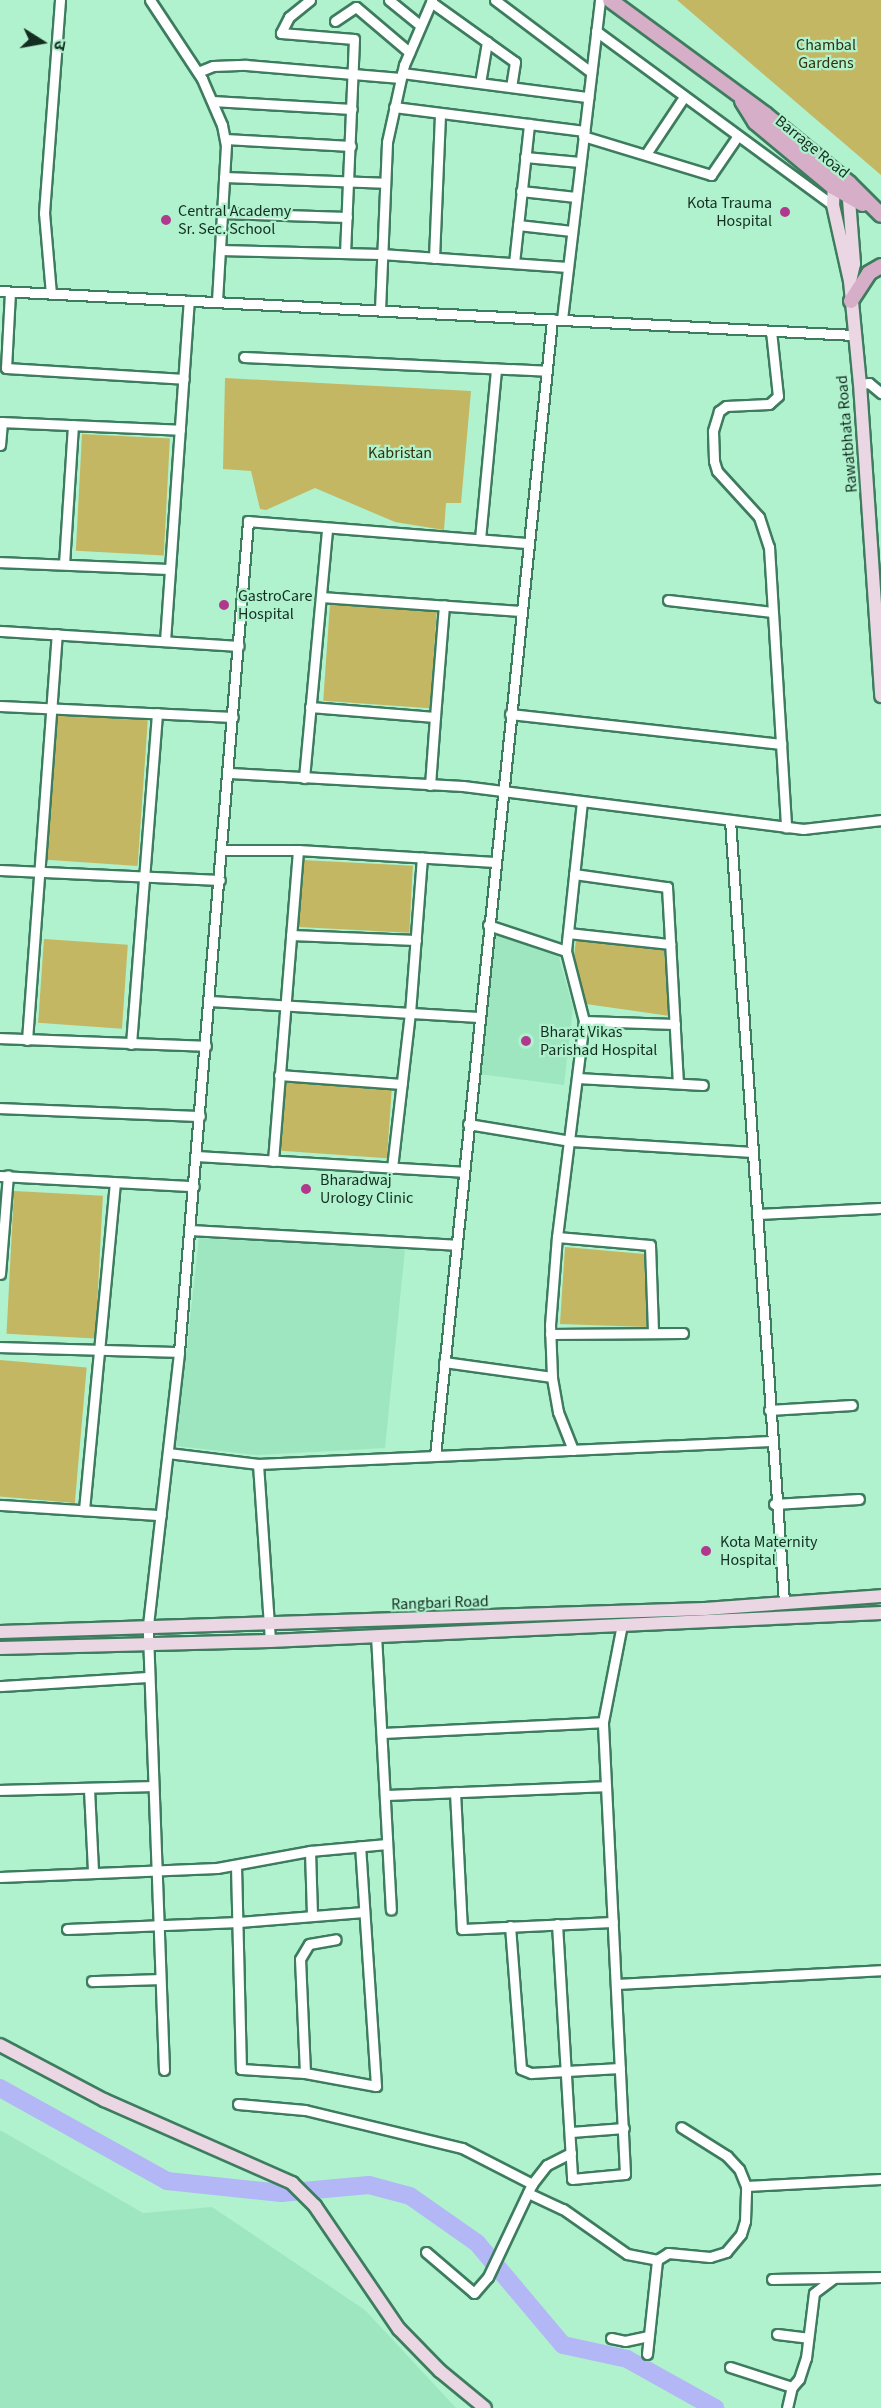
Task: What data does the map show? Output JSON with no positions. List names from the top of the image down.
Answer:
{
  "streets": {
    "main road": ["Barrage Road"],
    "street": ["Rawatbhata Road", "Rangbari Road"]
  },
  "crossings": [
    ["Barrage Road", "Rawatbhata Road"]
  ],
  "parks": ["Chambal Gardens", "Kabristan"],
  "places": [
    "Kota Trauma Hospital",
    "Central Academy Sr. Sec. School",
    "GastroCare Hospital",
    "Bharat Vikas Parishad Hospital",
    "Bharadwaj Urology Clinic",
    "Kota Maternity Hospital"
  ],
  "north": "right"
}
